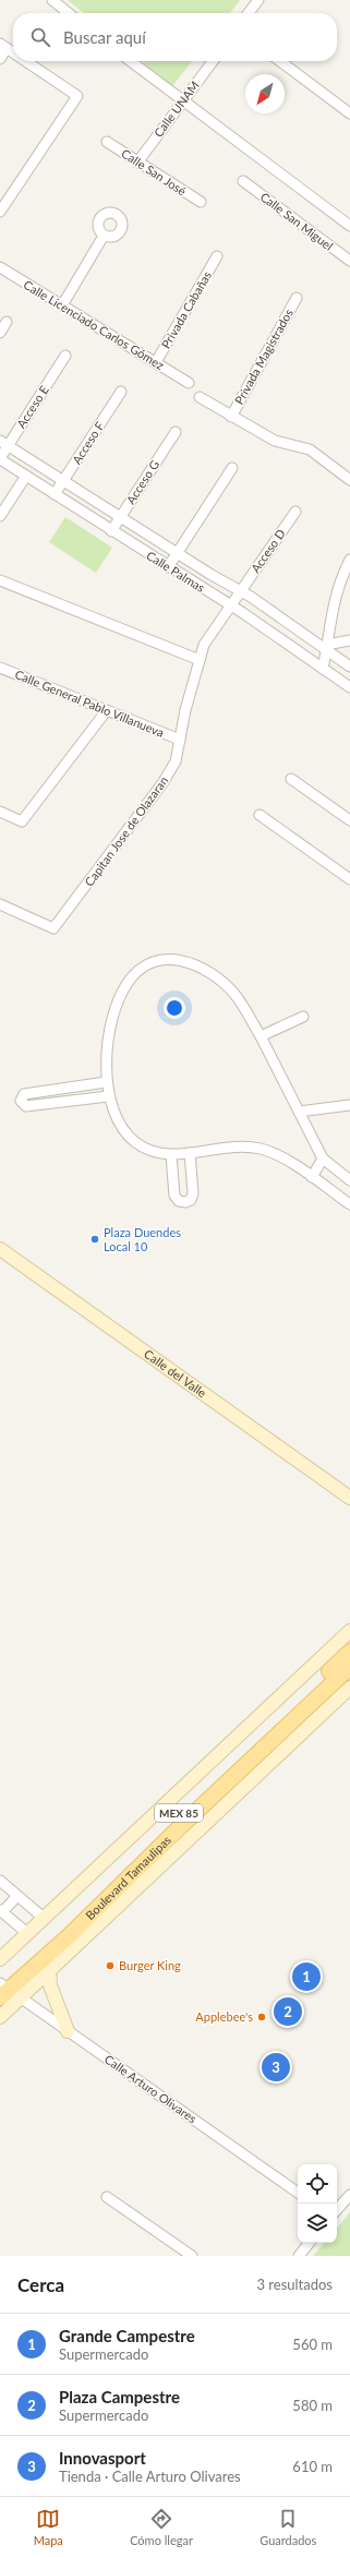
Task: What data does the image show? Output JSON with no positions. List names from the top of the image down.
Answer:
{
  "streets": {
    "main road": ["MEX 85", "Boulevard Tamaulipas"],
    "street": [
      "Calle UNAM",
      "Calle San José",
      "Calle San Miguel",
      "Privada Cabañas",
      "Calle Licenciado Carlos Gómez",
      "Privada Magistrados",
      "Acceso E",
      "Acceso F",
      "Acceso G",
      "Acceso D",
      "Calle Palmas",
      "Calle General Pablo Villanueva",
      "Capitan Jose de Olazaran",
      "Calle del Valle",
      "Calle Arturo Olivares"
    ]
  },
  "crossings": [
    ["Calle UNAM", "Calle San José"],
    ["Privada Cabañas", "Calle Licenciado Carlos Gómez"],
    ["Acceso E", "Calle Palmas"],
    ["Acceso F", "Calle Palmas"],
    ["Acceso G", "Calle Palmas"],
    ["Acceso D", "Calle Palmas"],
    ["Acceso D", "Capitan Jose de Olazaran"],
    ["Calle Palmas", "Capitan Jose de Olazaran"],
    ["Calle General Pablo Villanueva", "Capitan Jose de Olazaran"],
    ["Boulevard Tamaulipas", "Calle Arturo Olivares"]
  ],
  "places": ["Plaza Duendes Local 10", "Burger King", "Applebee's"],
  "north": "bottom left",
  "page": {
    "search": "Buscar aquí",
    "pins": ["1", "2", "3"],
    "heading": ["Cerca", "3 resultados"],
    "list": [
      {
        "mark": "1",
        "name": "Grande Campestre",
        "note": "Supermercado",
        "value": "560 m"
      },
      {
        "mark": "2",
        "name": "Plaza Campestre",
        "note": "Supermercado",
        "value": "580 m"
      },
      {
        "mark": "3",
        "name": "Innovasport",
        "note": "Tienda · Calle Arturo Olivares",
        "value": "610 m"
      }
    ],
    "nav": ["Mapa", "Cómo llegar", "Guardados"]
  }
}
